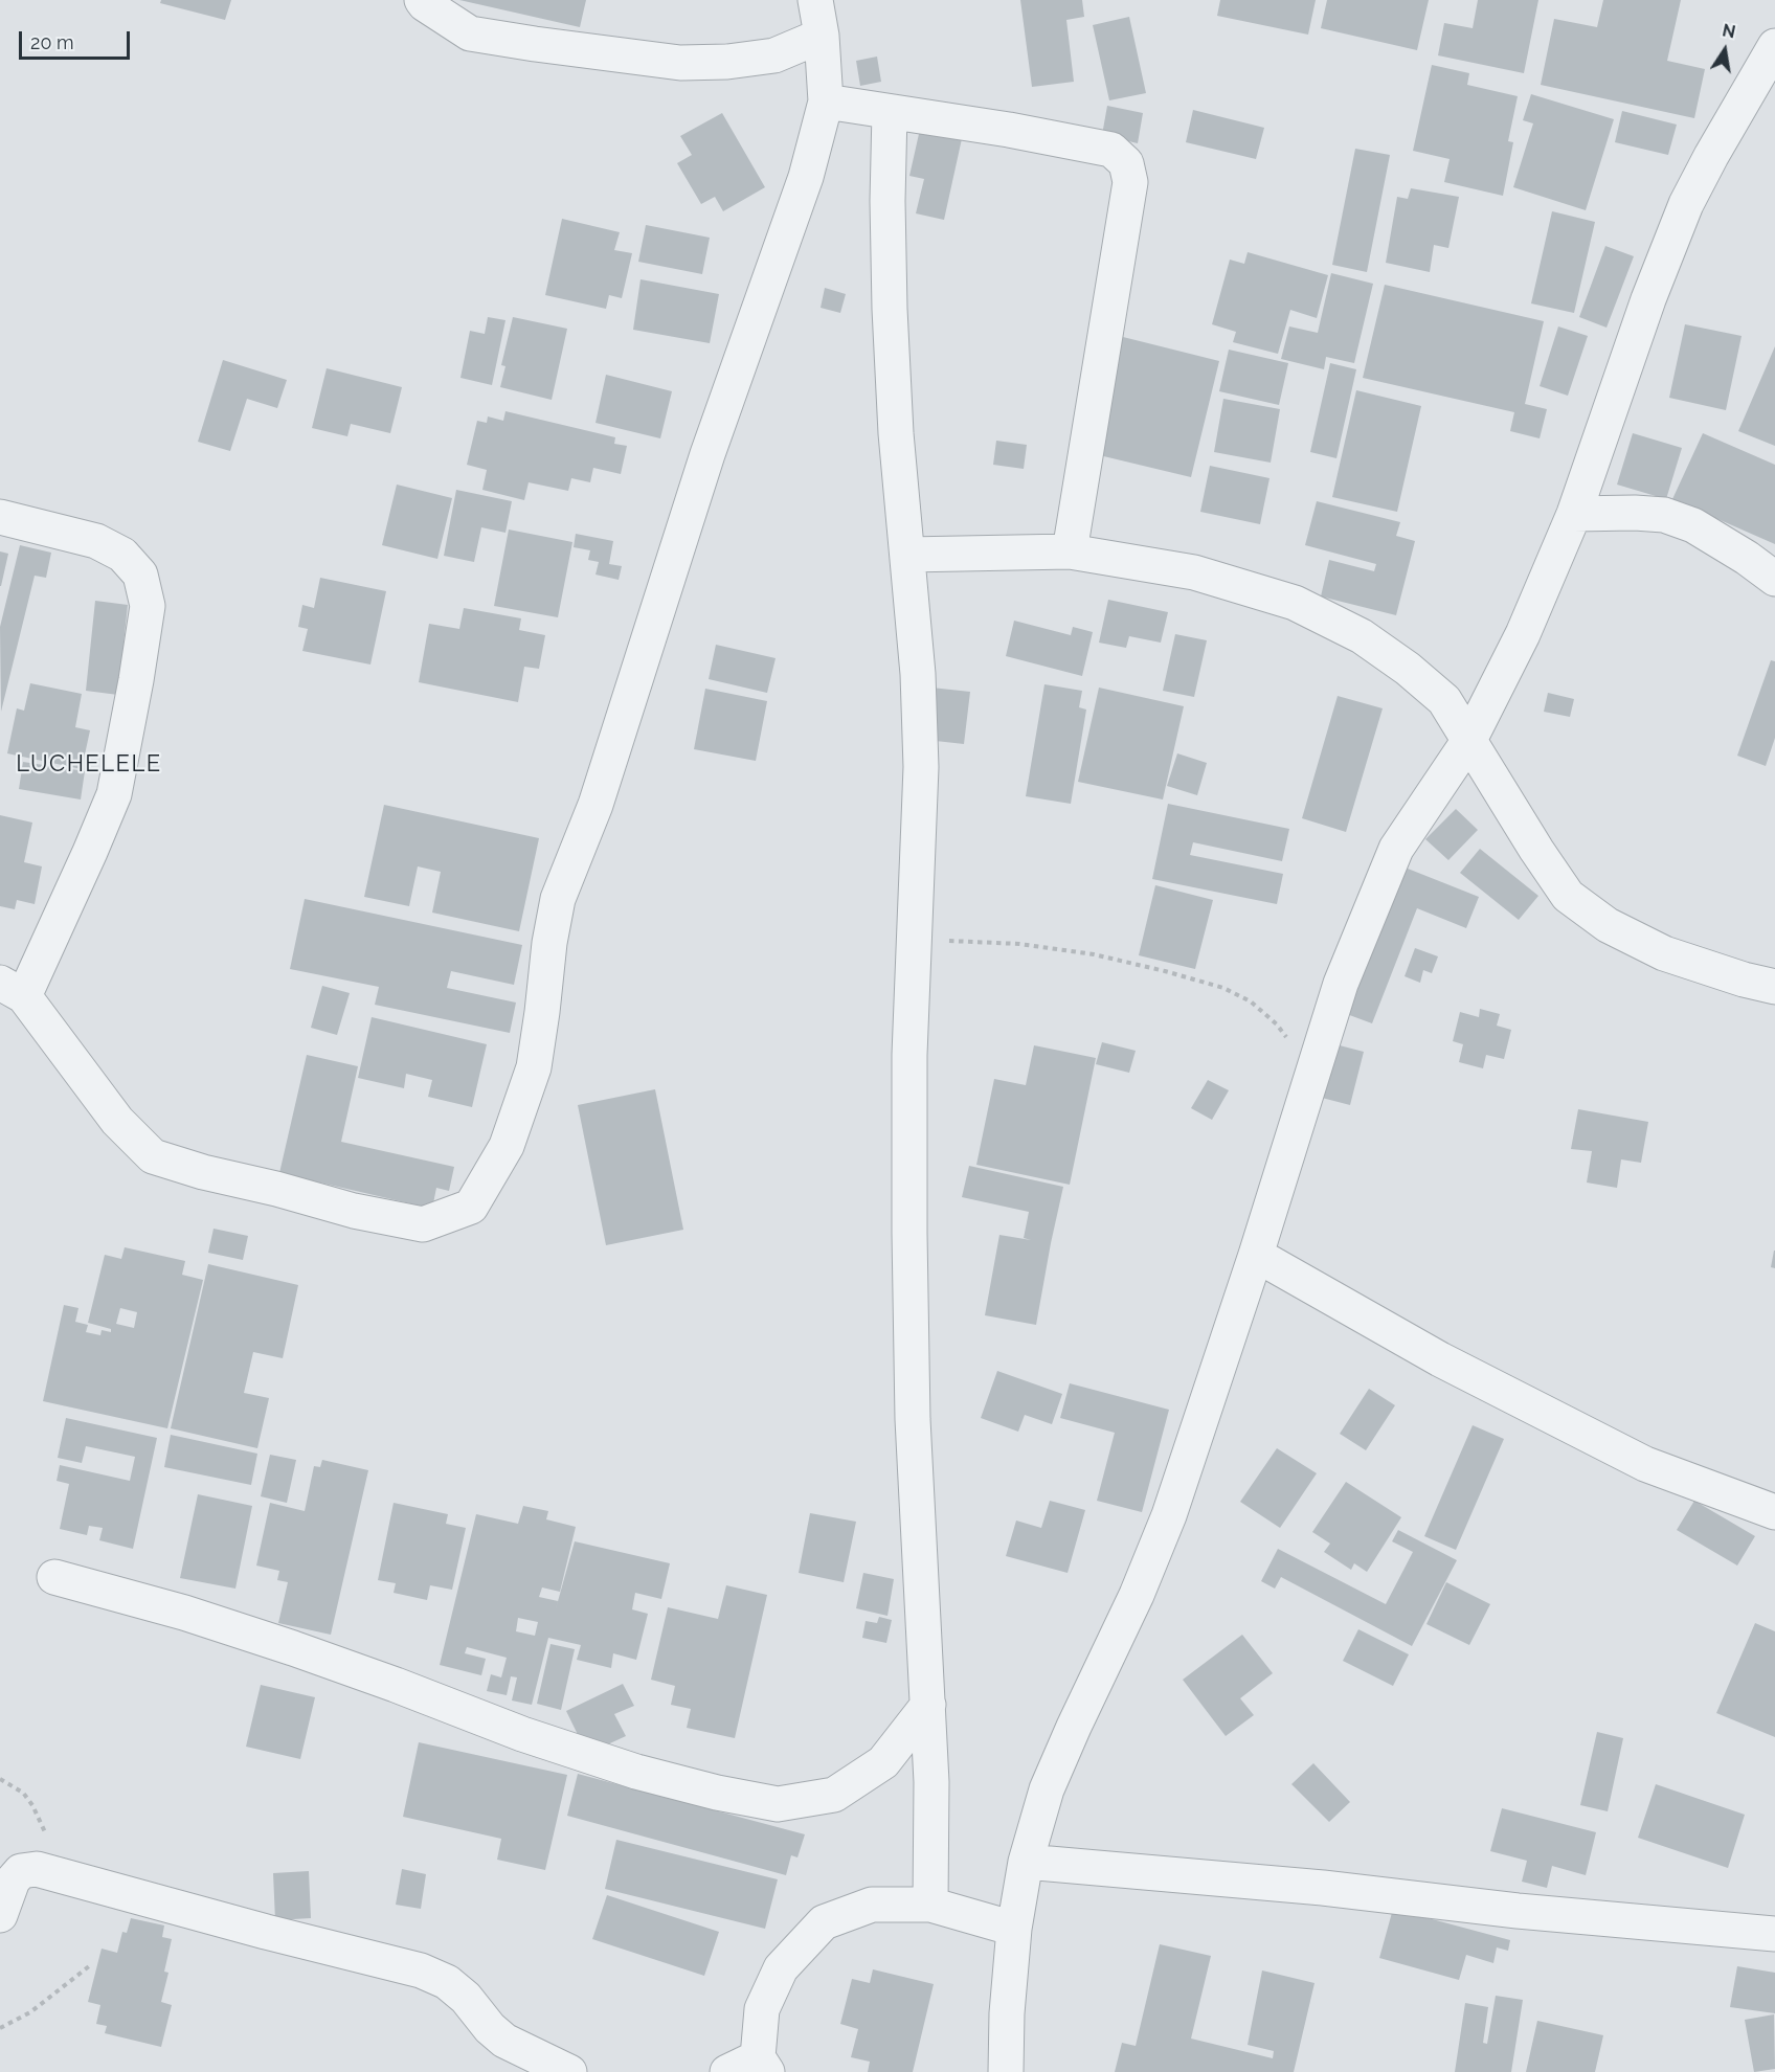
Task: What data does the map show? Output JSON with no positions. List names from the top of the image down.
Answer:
{
  "districts": ["LUCHELELE"],
  "scale_bar": "20 m",
  "north": "top"
}
